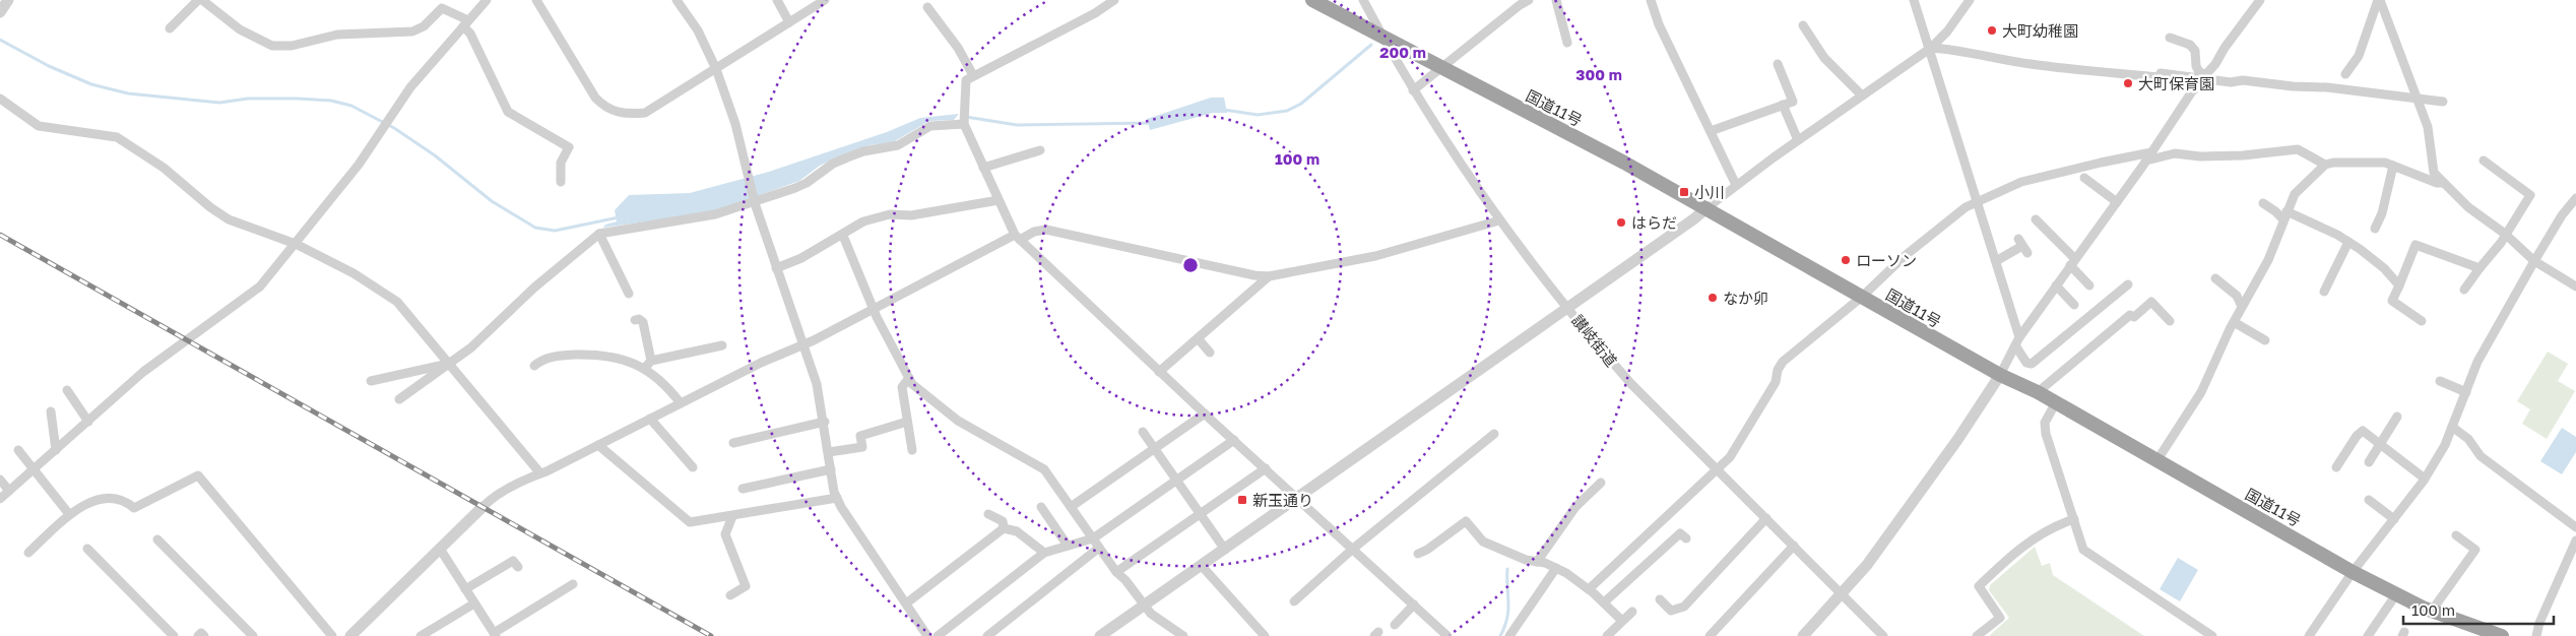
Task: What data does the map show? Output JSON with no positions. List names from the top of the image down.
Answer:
{
  "streets": {
    "highway": ["国道11号"],
    "street": ["讃岐街道"]
  },
  "crossings": [
    ["国道11号", "讃岐街道"]
  ],
  "places": {
    "other": [
      "大町幼稚園",
      "大町保育園",
      "はらだ",
      "ローソン",
      "なか卯"
    ],
    "transit": ["小川", "新玉通り"]
  },
  "scale_bar": "100 m",
  "rings": ["200 m", "300 m", "100 m"]
}
